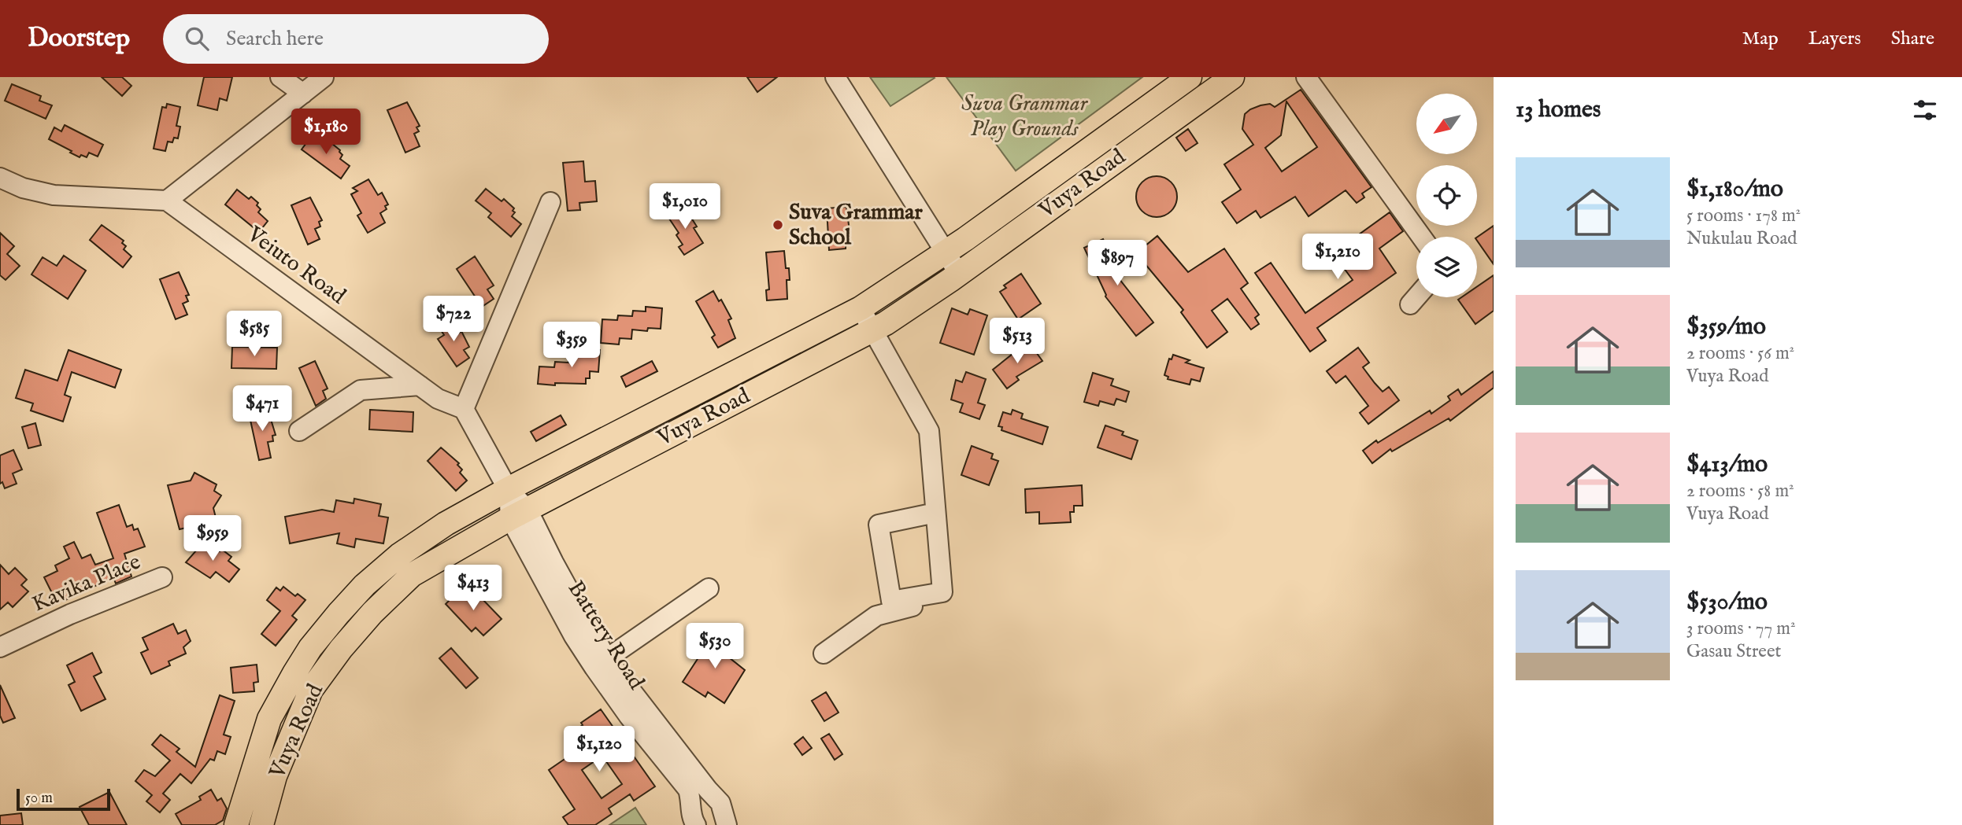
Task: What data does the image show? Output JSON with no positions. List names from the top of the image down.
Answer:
{
  "streets": {
    "main road": ["Vuya Road"],
    "street": ["Veiuto Road", "Kavika Place", "Battery Road"]
  },
  "crossings": [
    ["Vuya Road", "Battery Road"]
  ],
  "parks": ["Suva Grammar Play Grounds"],
  "places": ["Suva Grammar School"],
  "scale_bar": "50 m",
  "north": "bottom left",
  "page": {
    "header": "Doorstep",
    "search": "Search here",
    "nav": ["Map", "Layers", "Share"],
    "heading": "13 homes",
    "price": [
      "$1,180",
      "$1,010",
      "$1,210",
      "$897",
      "$722",
      "$585",
      "$513",
      "$359",
      "$471",
      "$959",
      "$413",
      "$530",
      "$1,120"
    ],
    "list": [
      {
        "name": "$1,180/mo",
        "note": "5 rooms · 178 m² · Nukulau Road"
      },
      {
        "name": "$359/mo",
        "note": "2 rooms · 56 m² · Vuya Road"
      },
      {
        "name": "$413/mo",
        "note": "2 rooms · 58 m² · Vuya Road"
      },
      {
        "name": "$530/mo",
        "note": "3 rooms · 77 m² · Gasau Street"
      }
    ],
    "scale": "50 m"
  }
}
